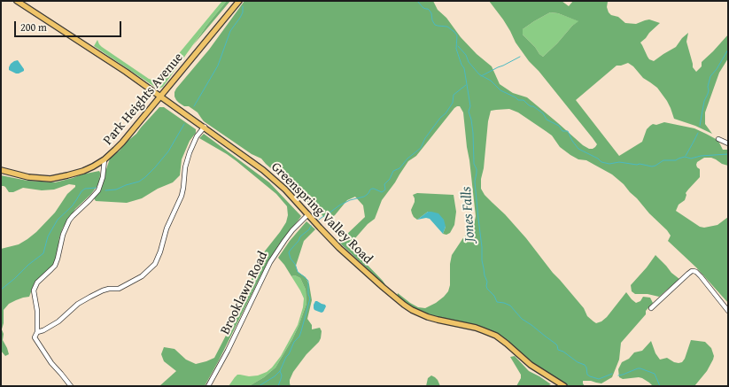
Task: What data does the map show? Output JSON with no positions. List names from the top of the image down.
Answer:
{
  "streets": {
    "main road": ["Park Heights Avenue", "Greenspring Valley Road"],
    "street": ["Brooklawn Road"]
  },
  "crossings": [
    ["Park Heights Avenue", "Greenspring Valley Road"],
    ["Greenspring Valley Road", "Brooklawn Road"]
  ],
  "water": ["Jones Falls"],
  "scale_bar": "200 m"
}
